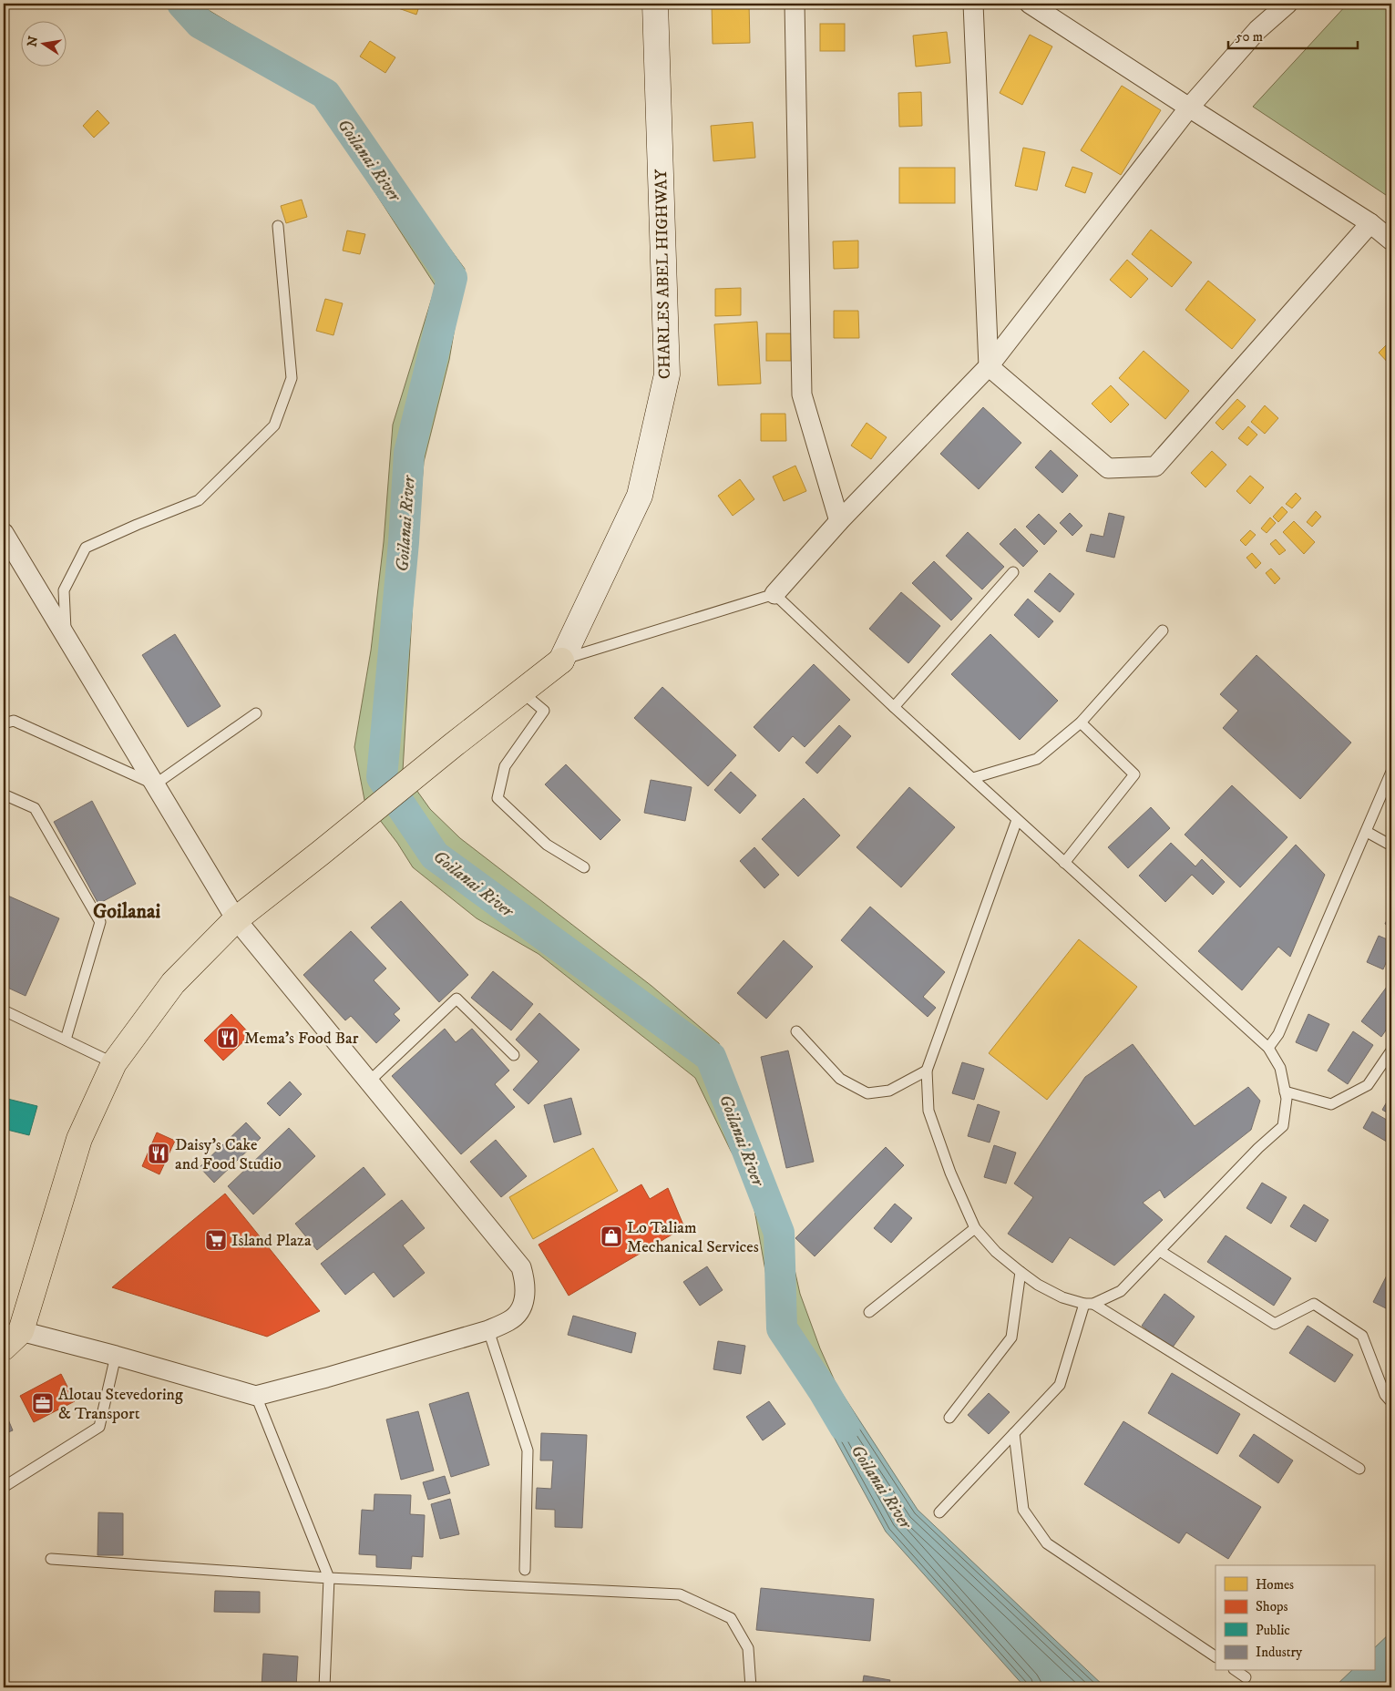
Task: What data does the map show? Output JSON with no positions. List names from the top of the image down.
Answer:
{
  "streets": {
    "main road": ["CHARLES ABEL HIGHWAY"]
  },
  "districts": ["Goilanai"],
  "water": ["Goilanai River"],
  "places": {
    "restaurant": ["Mema's Food Bar", "Daisy's Cake and Food Studio"],
    "shop": ["Lo Taliam Mechanical Services"],
    "supermarket": ["Island Plaza"],
    "office": ["Alotau Stevedoring & Transport"]
  },
  "legend": [
    "Homes",
    "Shops",
    "Public",
    "Industry"
  ],
  "scale_bar": "50 m",
  "north": "left"
}
